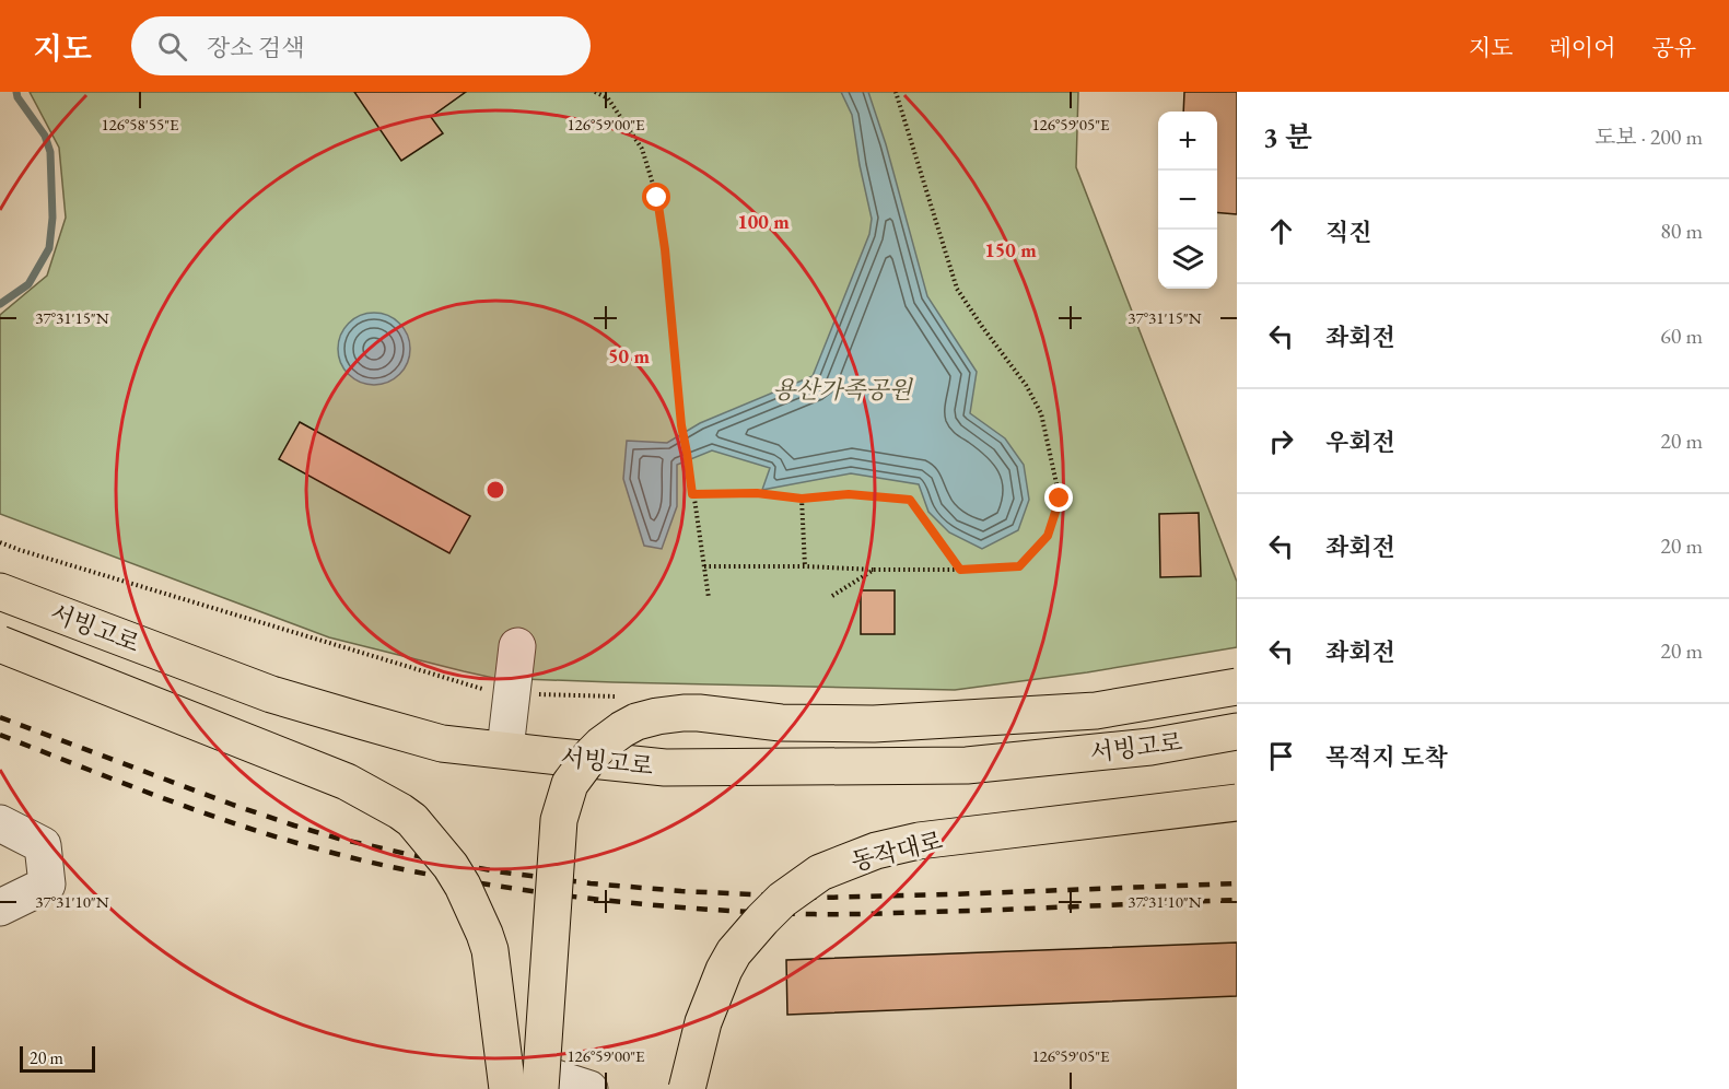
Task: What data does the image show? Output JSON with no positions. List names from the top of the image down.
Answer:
{
  "streets": {
    "main road": ["서빙고로", "동작대로"]
  },
  "parks": ["용산가족공원"],
  "scale_bar": "20 m",
  "page": {
    "header": "지도",
    "search": "장소 검색",
    "nav": ["지도", "레이어", "공유"],
    "heading": ["3 분", "도보 · 200 m"],
    "map_buttons": ["+", "−"],
    "list": [
      ["직진", "80 m"],
      ["좌회전", "60 m"],
      ["우회전", "20 m"],
      ["좌회전", "20 m"],
      ["좌회전", "20 m"],
      "목적지 도착"
    ],
    "scale": "20 m"
  },
  "coordinates": [
    "126°58'55\"E",
    "126°59'00\"E",
    "126°59'05\"E",
    "37°31'15\"N",
    "37°31'10\"N"
  ],
  "rings": ["100 m", "150 m", "50 m"]
}
